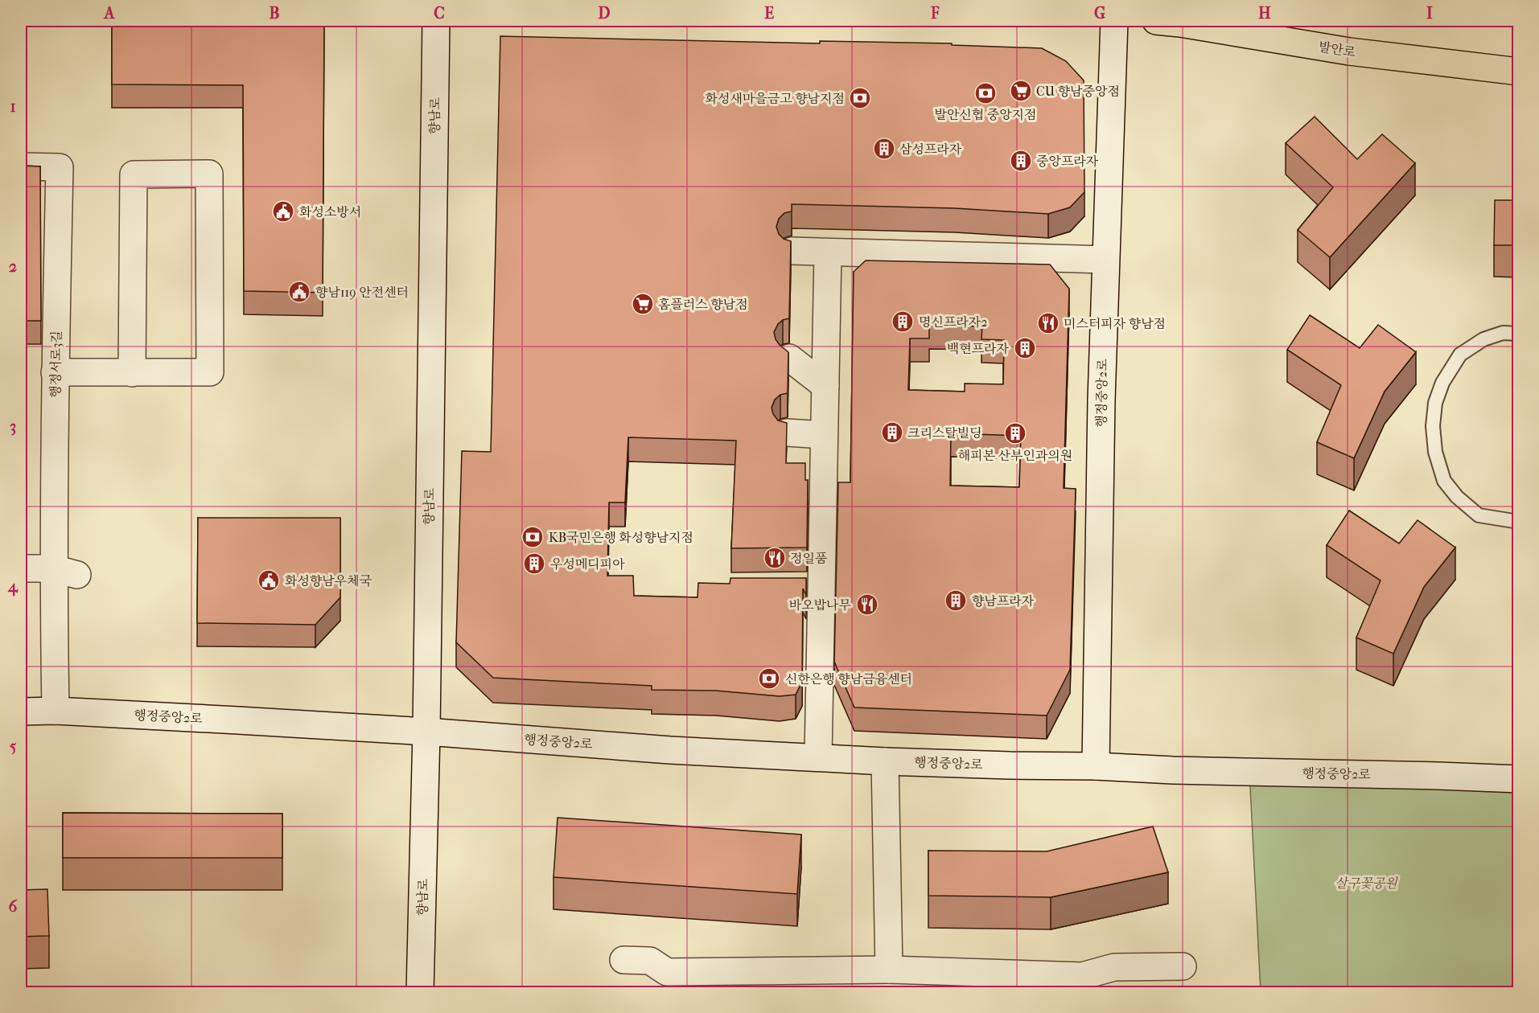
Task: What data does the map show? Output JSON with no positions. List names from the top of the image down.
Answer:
{
  "streets": {
    "main road": ["발안로"],
    "street": ["향남로", "행정서로3길", "행정중앙2로"]
  },
  "crossings": [
    ["향남로", "행정중앙2로"],
    ["행정서로3길", "행정중앙2로"]
  ],
  "parks": ["살구꽃공원"],
  "places": {
    "supermarket": ["CU 향남중앙점", "홈플러스 향남점"],
    "bank": [
      "발안신협 중앙지점",
      "화성새마을금고 향남지점",
      "KB국민은행 화성향남지점",
      "신한은행 향남금융센터"
    ],
    "building": [
      "삼성프라자",
      "중앙프라자",
      "명신프라자2",
      "백현프라자",
      "크리스탈빌딩",
      "해피본 산부인과의원",
      "우성메디피아",
      "향남프라자"
    ],
    "public building": ["화성소방서", "향남119 안전센터", "화성향남우체국"],
    "restaurant": ["미스터피자 향남점", "정일품", "바오밥나무"]
  },
  "grid": {
    "columns": [
      "A",
      "B",
      "C",
      "D",
      "E",
      "F",
      "G",
      "H",
      "I"
    ],
    "rows": [
      "1",
      "2",
      "3",
      "4",
      "5",
      "6"
    ]
  }
}
